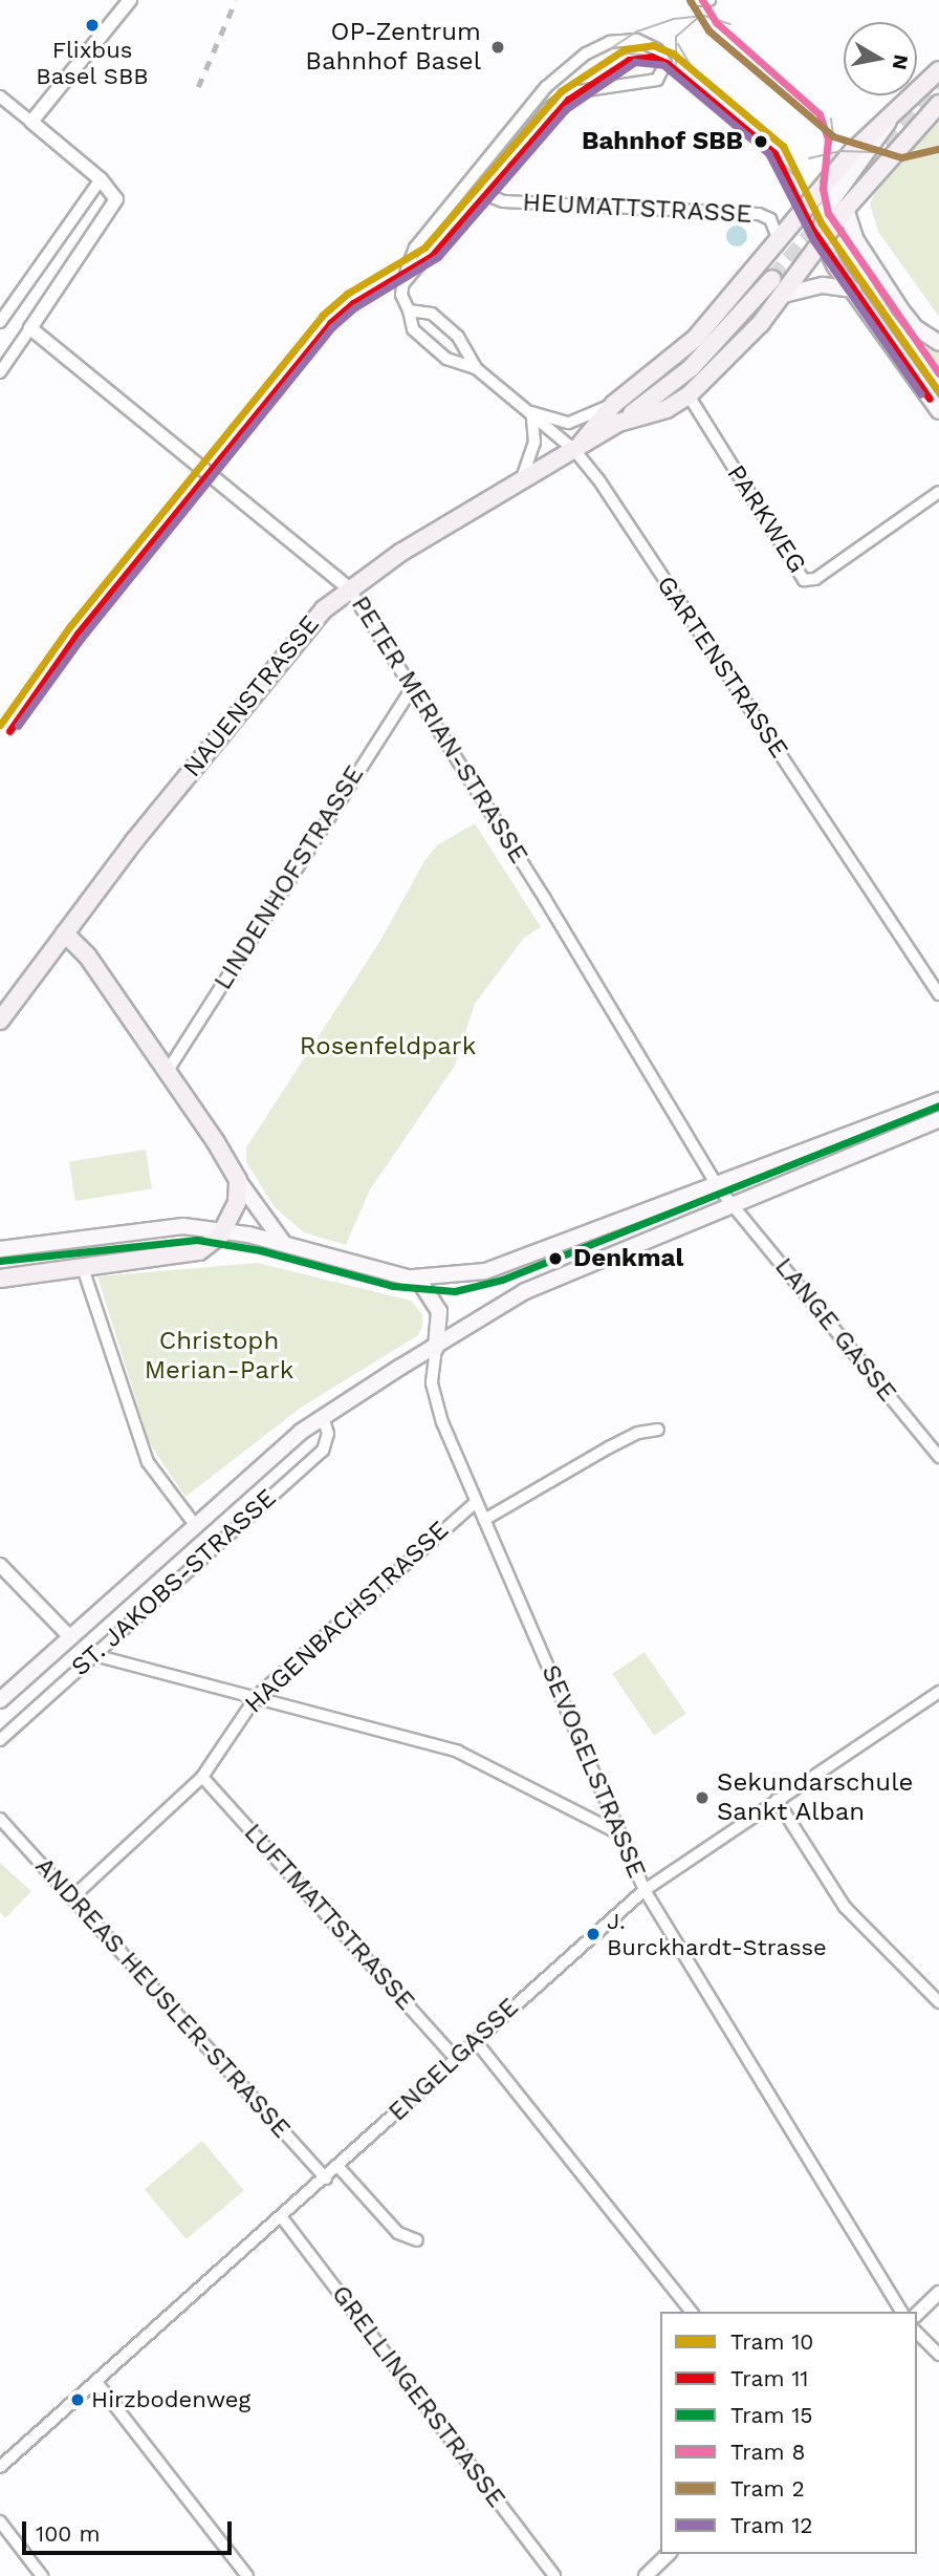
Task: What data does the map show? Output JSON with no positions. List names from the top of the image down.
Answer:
{
  "streets": {
    "main road": ["NAUENSTRASSE", "ST. JAKOBS-STRASSE"],
    "street": [
      "HEUMATTSTRASSE",
      "PARKWEG",
      "GARTENSTRASSE",
      "PETER MERIAN-STRASSE",
      "LINDENHOFSTRASSE",
      "LANGE GASSE",
      "HAGENBACHSTRASSE",
      "SEVOGELSTRASSE",
      "LUFTMATTSTRASSE",
      "ANDREAS HEUSLER-STRASSE",
      "ENGELGASSE",
      "GRELLINGERSTRASSE"
    ]
  },
  "crossings": [
    ["HEUMATTSTRASSE", "NAUENSTRASSE"],
    ["PARKWEG", "NAUENSTRASSE"],
    ["GARTENSTRASSE", "NAUENSTRASSE"],
    ["NAUENSTRASSE", "PETER MERIAN-STRASSE"],
    ["PETER MERIAN-STRASSE", "LINDENHOFSTRASSE"],
    ["PETER MERIAN-STRASSE", "LANGE GASSE"],
    ["PETER MERIAN-STRASSE", "ST. JAKOBS-STRASSE"],
    ["LANGE GASSE", "ST. JAKOBS-STRASSE"],
    ["ST. JAKOBS-STRASSE", "SEVOGELSTRASSE"],
    ["HAGENBACHSTRASSE", "SEVOGELSTRASSE"],
    ["HAGENBACHSTRASSE", "LUFTMATTSTRASSE"],
    ["HAGENBACHSTRASSE", "ANDREAS HEUSLER-STRASSE"],
    ["SEVOGELSTRASSE", "ENGELGASSE"],
    ["LUFTMATTSTRASSE", "ENGELGASSE"],
    ["ANDREAS HEUSLER-STRASSE", "ENGELGASSE"],
    ["ENGELGASSE", "GRELLINGERSTRASSE"]
  ],
  "parks": ["Rosenfeldpark", "Christoph Merian-Park"],
  "places": [
    "Flixbus Basel SBB",
    "OP-Zentrum Bahnhof Basel",
    "Bahnhof SBB",
    "Denkmal",
    "Sekundarschule Sankt Alban",
    "J. Burckhardt-Strasse",
    "Hirzbodenweg"
  ],
  "lines": [
    "tram line 8",
    "tram line 2",
    "tram line 10",
    "tram line 11",
    "tram line 12",
    "tram line 15"
  ],
  "legend": [
    "Tram 10",
    "Tram 11",
    "Tram 15",
    "Tram 8",
    "Tram 2",
    "Tram 12"
  ],
  "scale_bar": "100 m",
  "north": "right"
}
